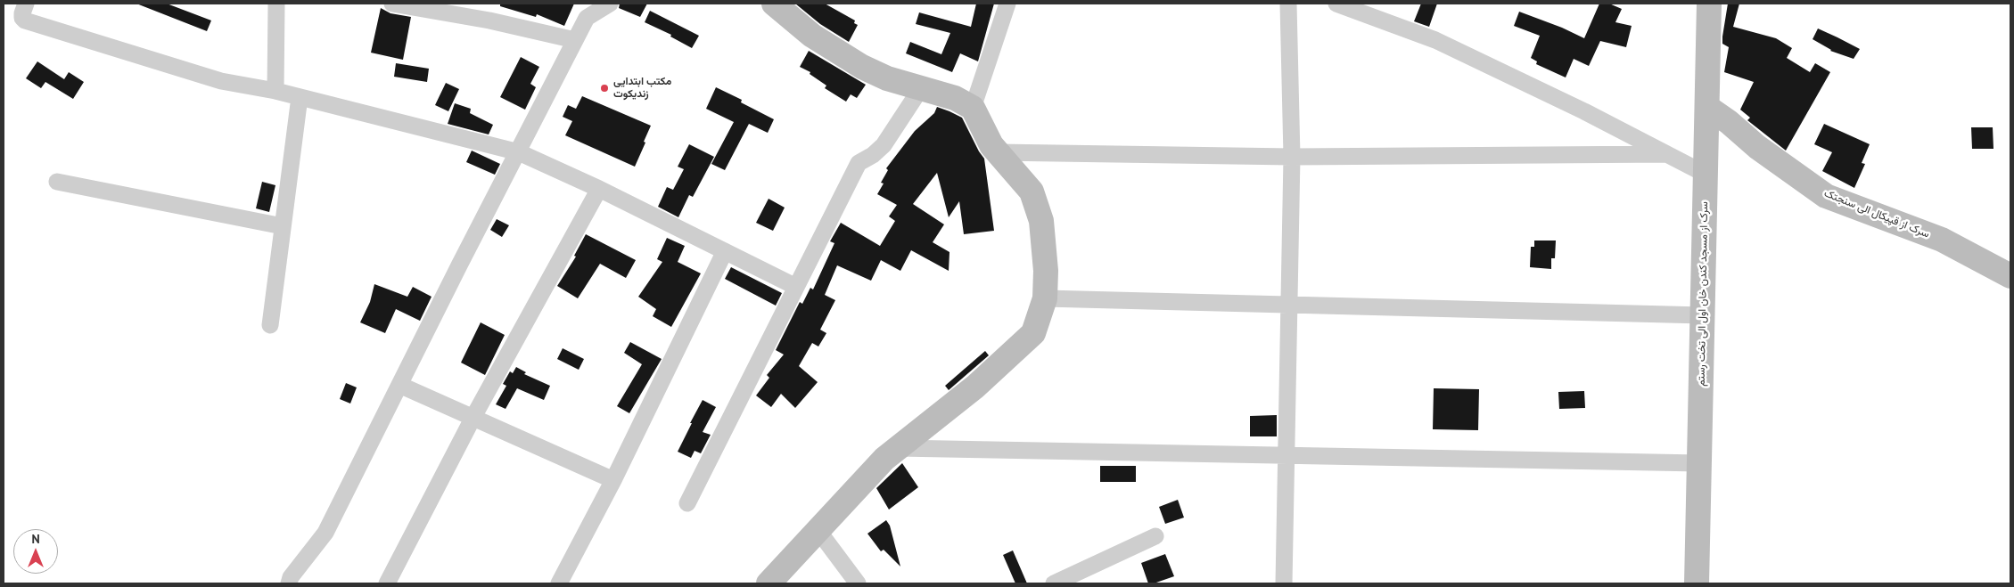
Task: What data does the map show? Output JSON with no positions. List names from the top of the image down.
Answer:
{
  "streets": {
    "street": ["سرک از قپیکال الی سنجتک", "سرک از مسجد کندن خان اول الی تخت رستم"]
  },
  "crossings": [
    ["سرک از قپیکال الی سنجتک", "سرک از مسجد کندن خان اول الی تخت رستم"]
  ],
  "places": ["مکتب ابتدایی زندیکوت"],
  "north": "top"
}
